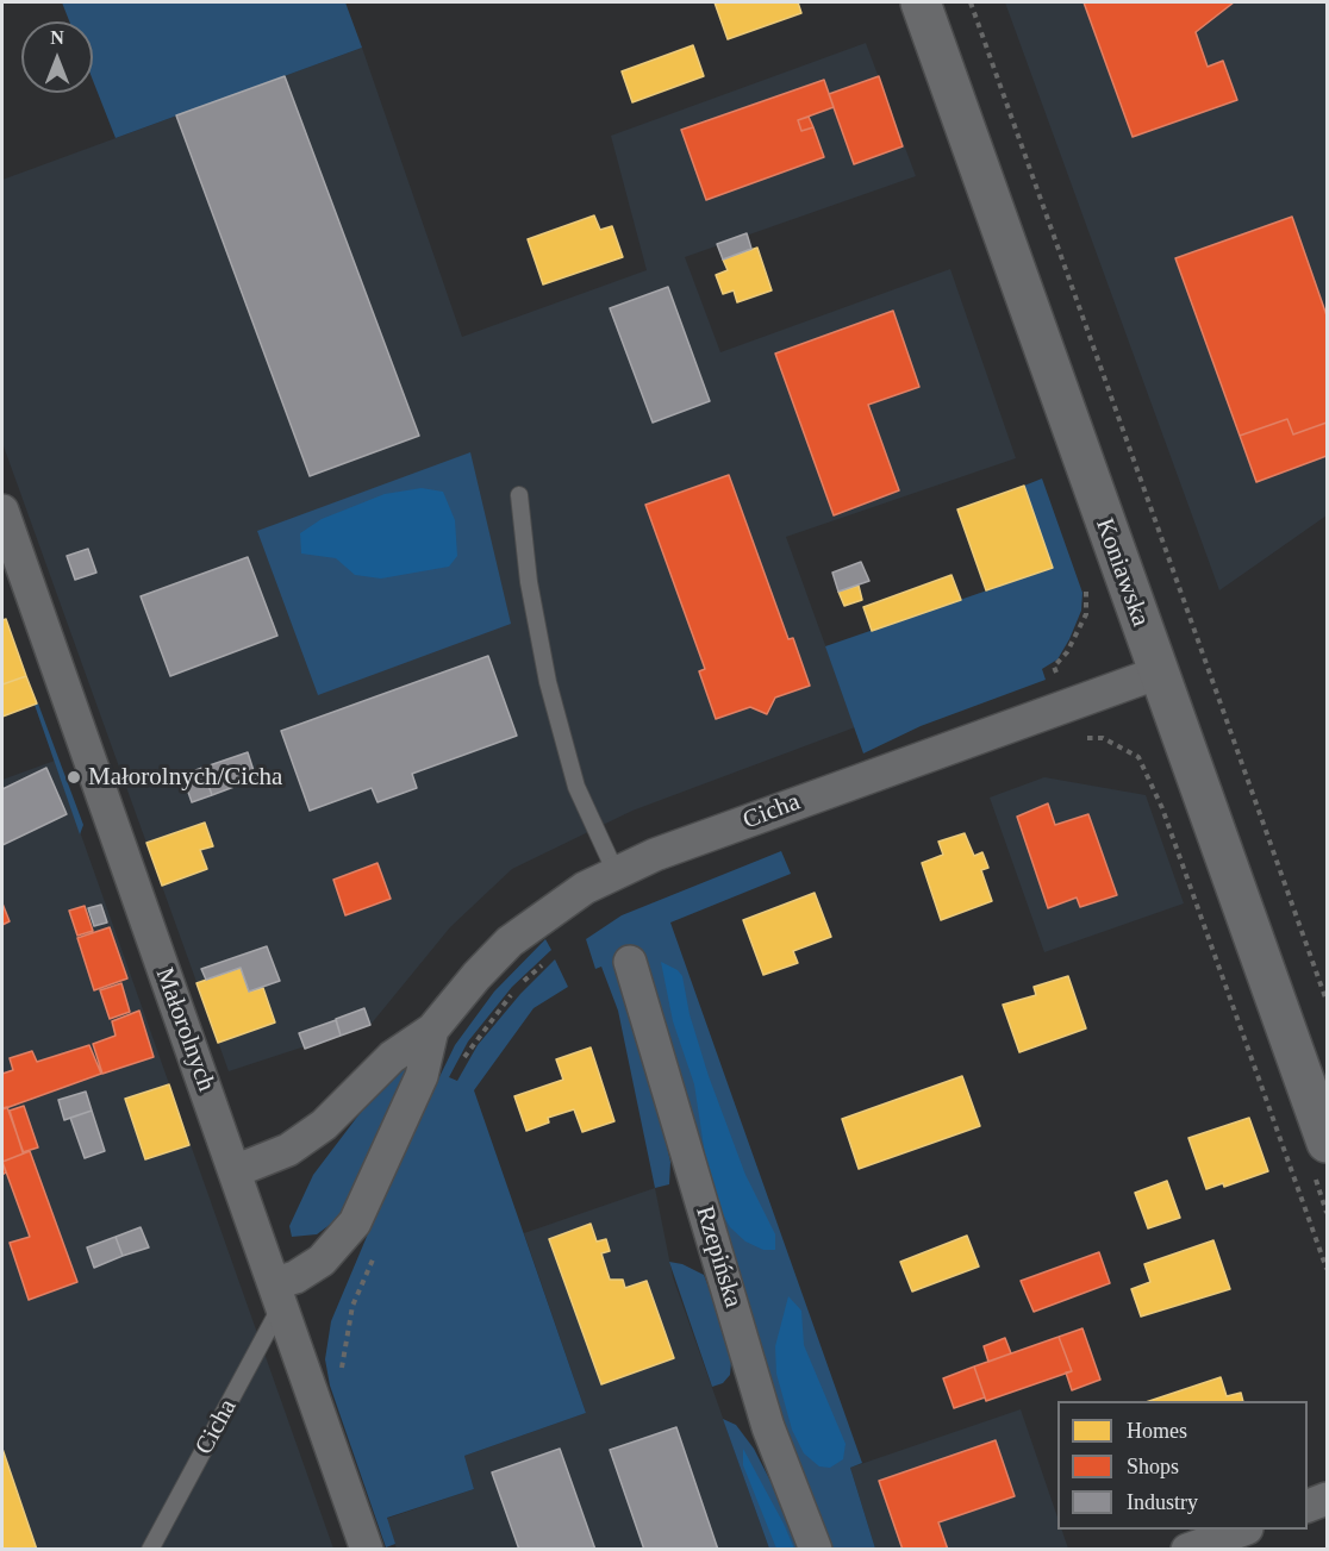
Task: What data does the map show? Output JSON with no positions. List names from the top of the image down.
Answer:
{
  "streets": {
    "main road": ["Koniawska"],
    "street": ["Cicha", "Małorolnych", "Rzepińska"]
  },
  "crossings": [
    ["Koniawska", "Cicha"],
    ["Cicha", "Małorolnych"]
  ],
  "places": ["Małorolnych/Cicha"],
  "legend": ["Homes", "Shops", "Industry"],
  "north": "top"
}
